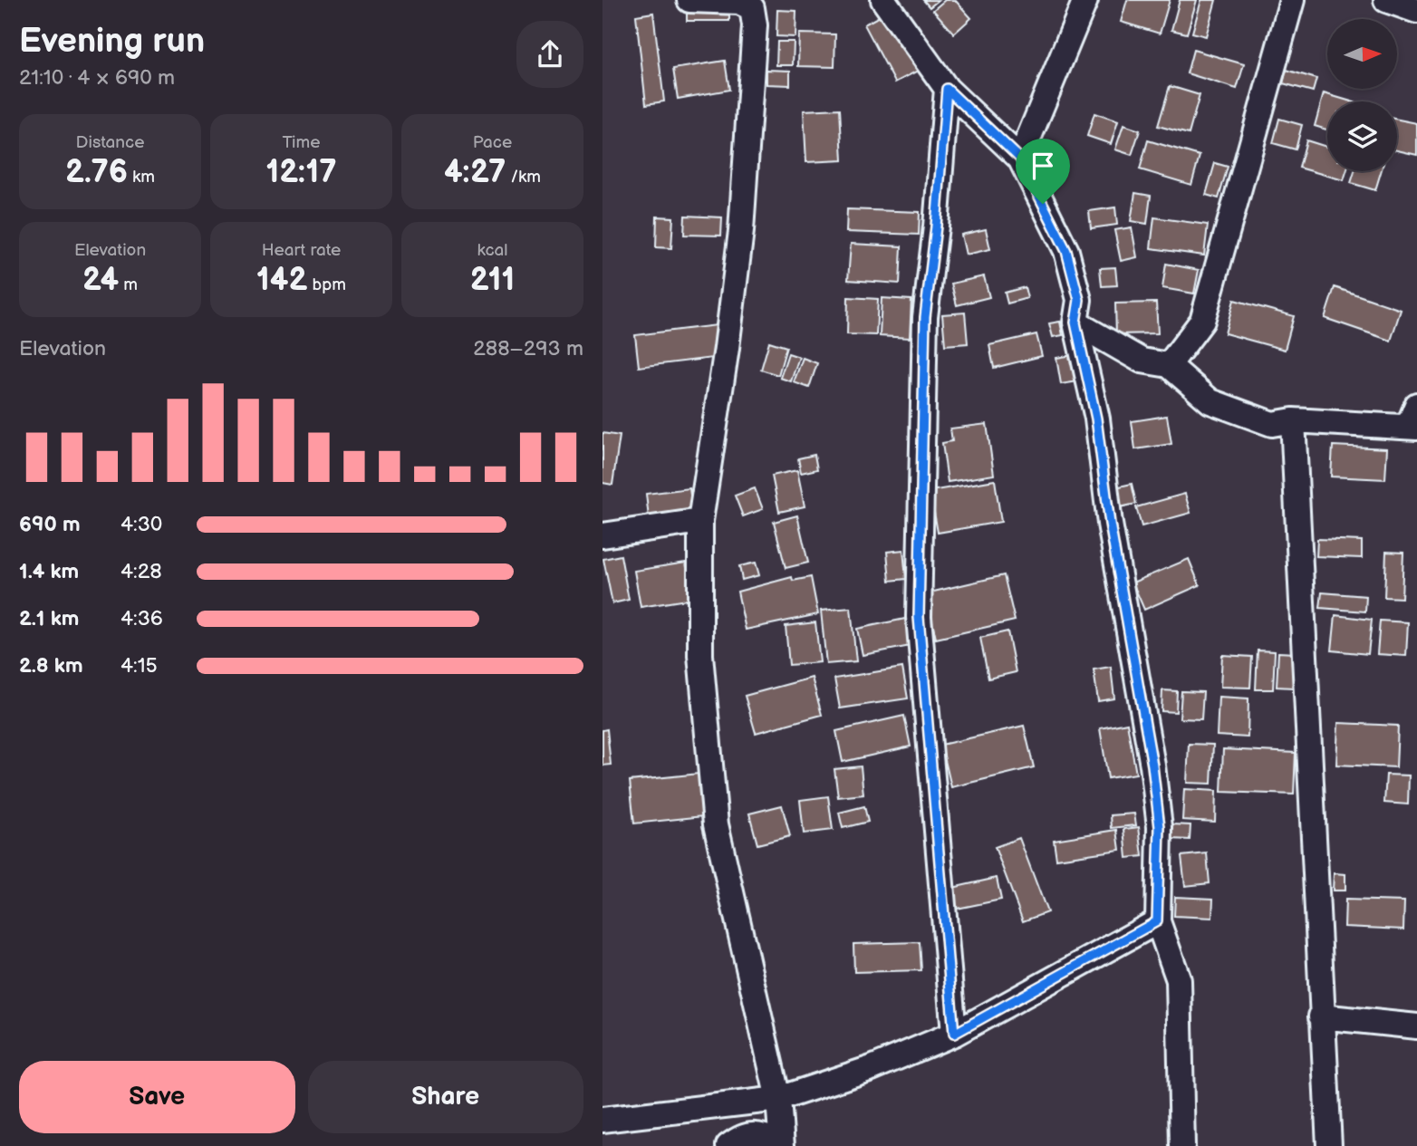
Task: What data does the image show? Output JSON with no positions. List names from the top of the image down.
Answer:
{
  "north": "right",
  "page": {
    "heading": ["Evening run", "21:10 · 4 × 690 m"],
    "stats": [
      ["Distance", "2.76 km"],
      ["Time", "12:17"],
      ["Pace", "4:27 /km"],
      ["Elevation", "24 m"],
      ["Heart rate", "142 bpm"],
      ["kcal", "211"]
    ],
    "chart": ["Elevation", "288–293 m"],
    "list": [
      {
        "name": "690 m",
        "note": "4:30"
      },
      {
        "name": "1.4 km",
        "note": "4:28"
      },
      {
        "name": "2.1 km",
        "note": "4:36"
      },
      {
        "name": "2.8 km",
        "note": "4:15"
      }
    ],
    "buttons": ["Save", "Share"]
  }
}
